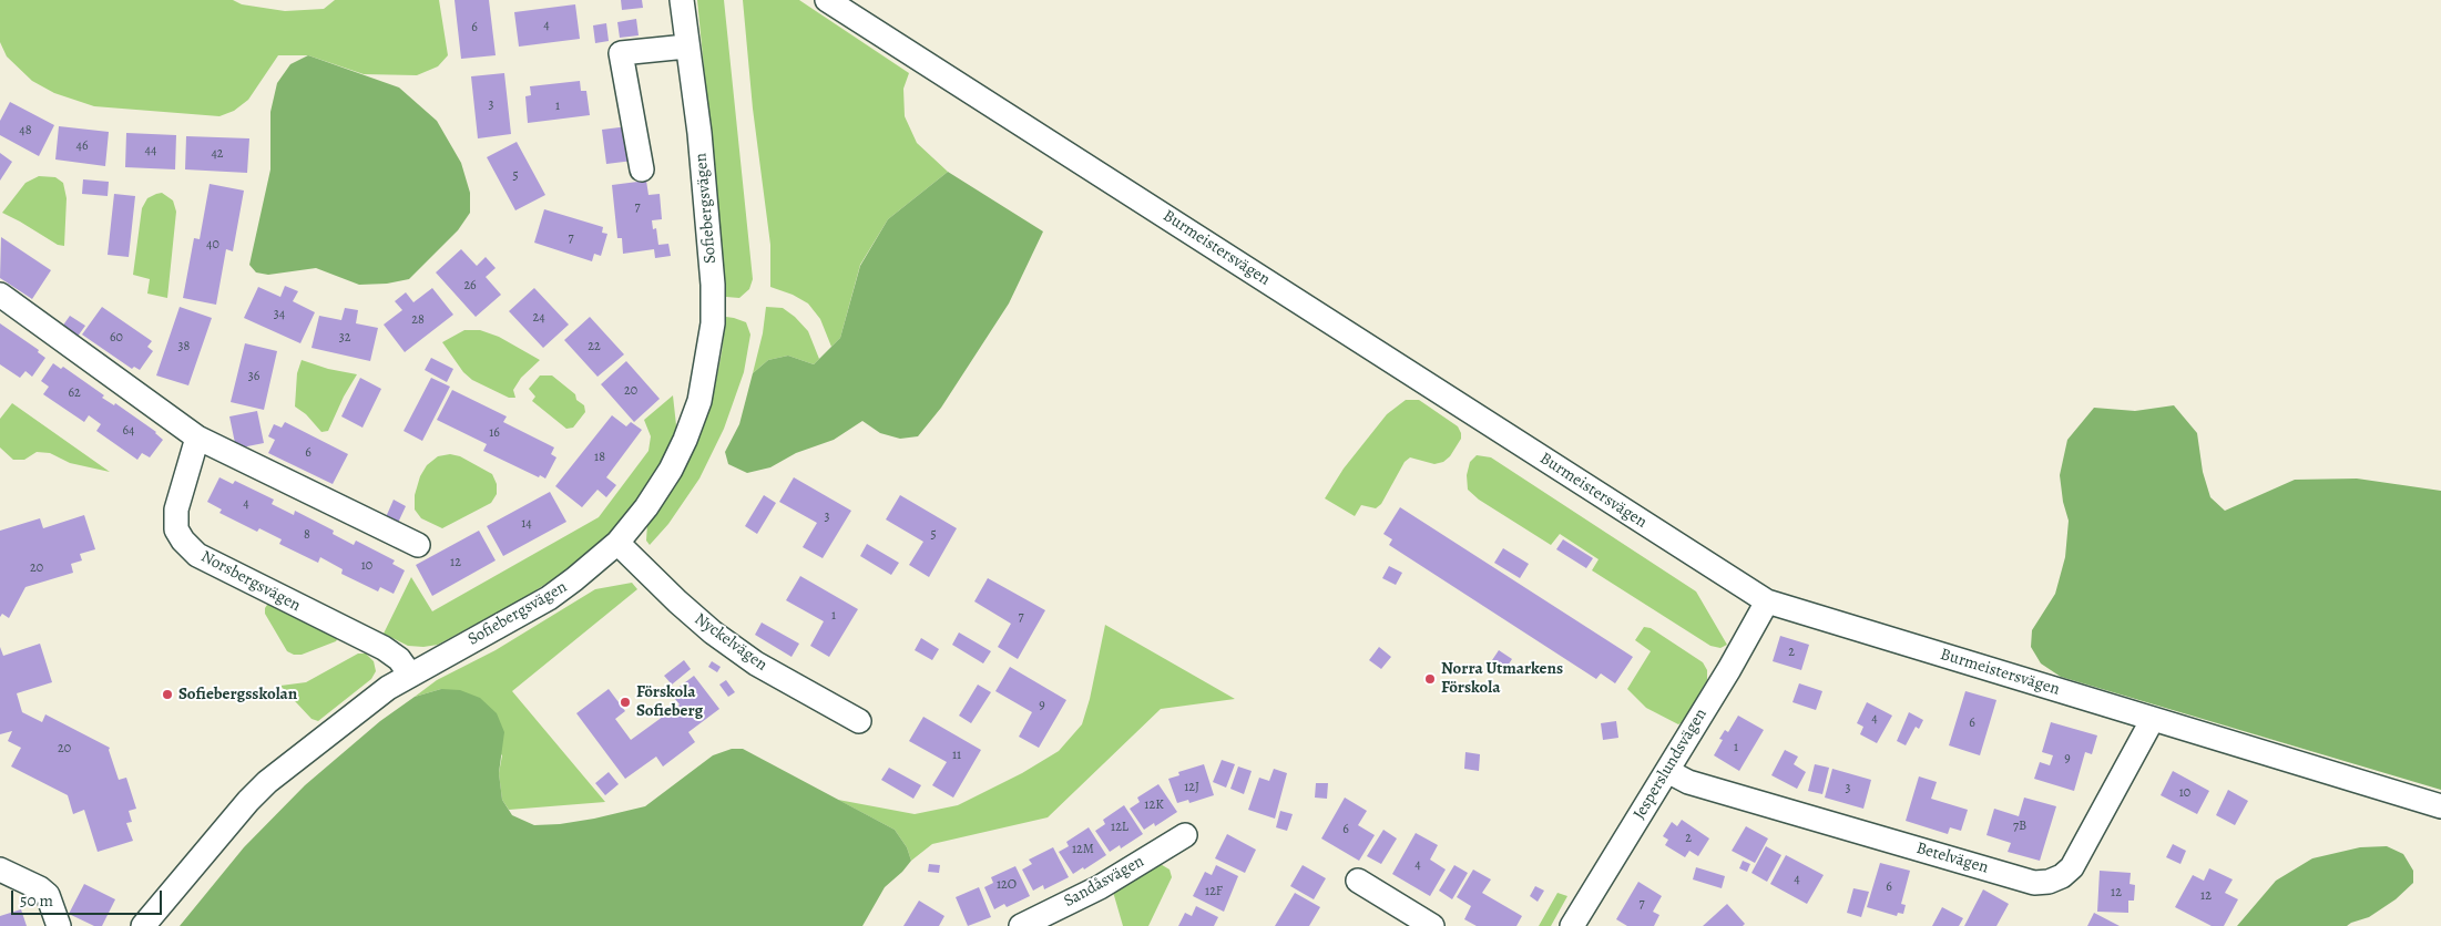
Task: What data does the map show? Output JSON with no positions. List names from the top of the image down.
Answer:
{
  "streets": {
    "street": [
      "Sofiebergsvägen",
      "Burmeistersvägen",
      "Norsbergsvägen",
      "Nyckelvägen",
      "Jesperslundsvägen",
      "Betelvägen",
      "Sandåsvägen"
    ]
  },
  "crossings": [
    ["Sofiebergsvägen", "Norsbergsvägen"],
    ["Sofiebergsvägen", "Nyckelvägen"],
    ["Burmeistersvägen", "Jesperslundsvägen"],
    ["Burmeistersvägen", "Betelvägen"],
    ["Jesperslundsvägen", "Betelvägen"]
  ],
  "places": ["Norra Utmarkens Förskola", "Sofiebergsskolan", "Förskola Sofieberg"],
  "house_numbers": [
    "4",
    "6",
    "3",
    "1",
    "48",
    "46",
    "44",
    "42",
    "5",
    "7",
    "7",
    "40",
    "26",
    "34",
    "24",
    "28",
    "60",
    "32",
    "38",
    "22",
    "36",
    "20",
    "62",
    "64",
    "16",
    "6",
    "18",
    "4",
    "3",
    "14",
    "8",
    "5",
    "12",
    "10",
    "20",
    "1",
    "7",
    "2",
    "9",
    "4",
    "6",
    "1",
    "20",
    "11",
    "9",
    "12J",
    "3",
    "10",
    "12K",
    "7B",
    "12L",
    "6",
    "2",
    "12M",
    "4",
    "4",
    "12O",
    "6",
    "12F",
    "12",
    "12",
    "7"
  ],
  "scale_bar": "50 m"
}
